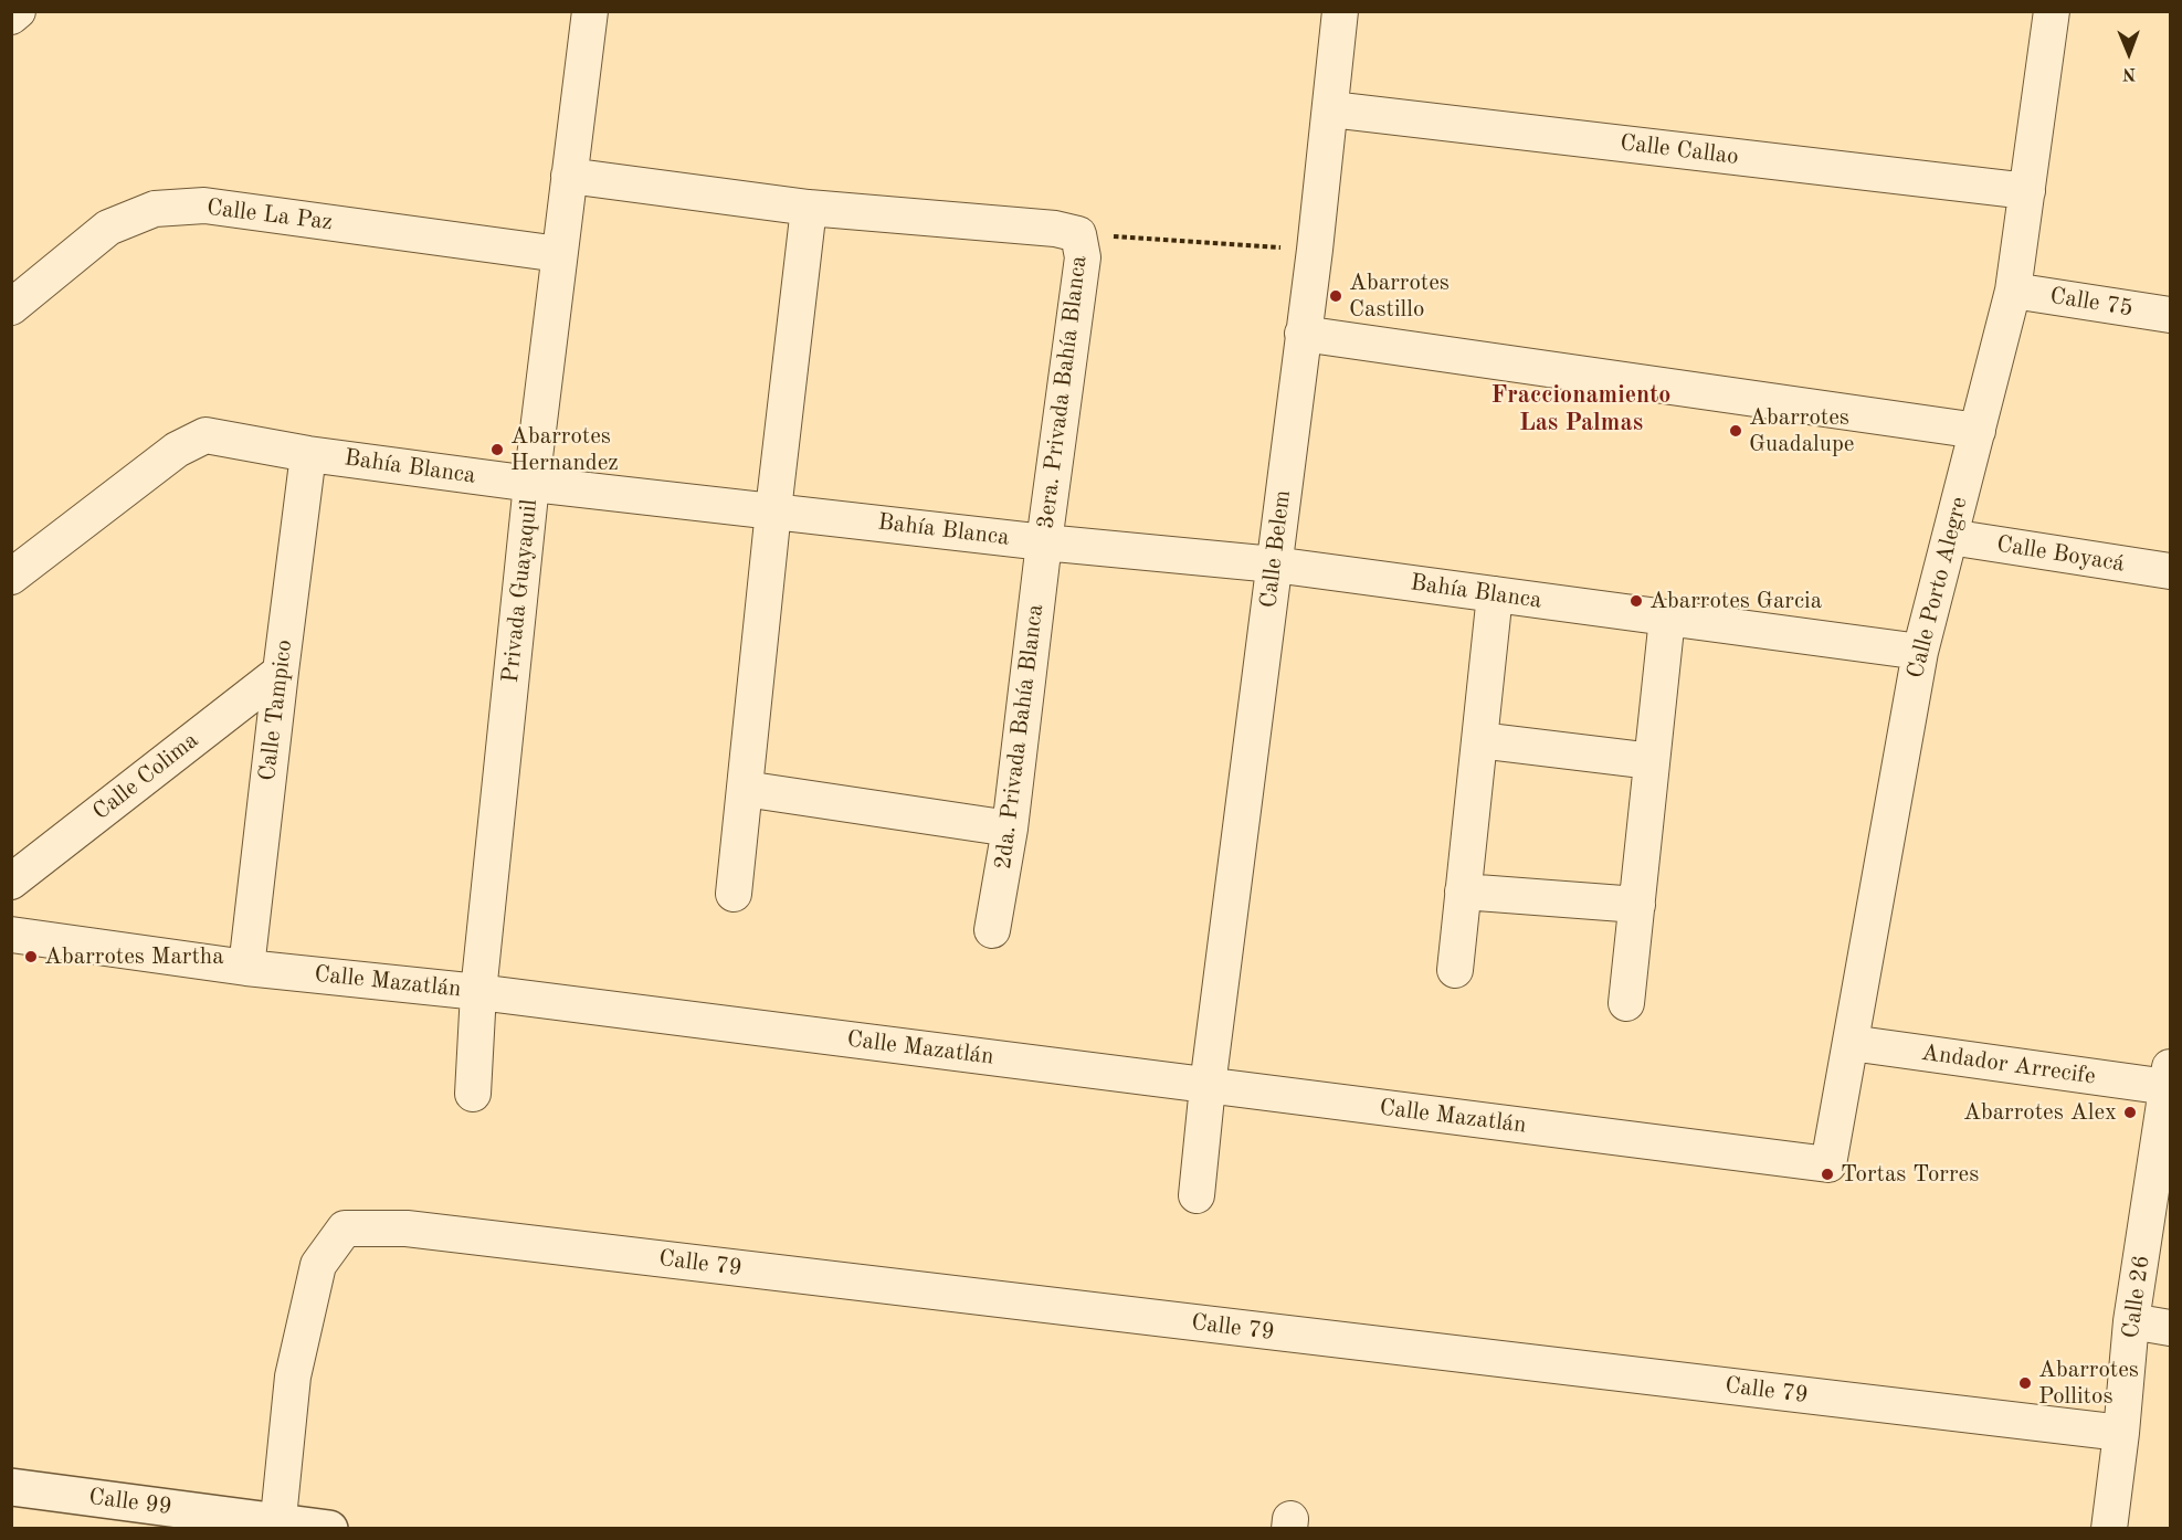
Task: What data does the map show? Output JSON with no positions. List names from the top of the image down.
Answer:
{
  "streets": {
    "street": [
      "Calle Callao",
      "Calle La Paz",
      "Calle 75",
      "3era. Privada Bahía Blanca",
      "Bahía Blanca",
      "Calle Belem",
      "Calle Boyacá",
      "Calle Porto Alegre",
      "Privada Guayaquil",
      "Calle Tampico",
      "2da. Privada Bahía Blanca",
      "Calle Colima",
      "Calle Mazatlán",
      "Andador Arrecife",
      "Calle 79",
      "Calle 26",
      "Calle 99"
    ]
  },
  "crossings": [
    ["Calle Callao", "Calle Belem"],
    ["Calle Callao", "Calle Porto Alegre"],
    ["Calle La Paz", "Privada Guayaquil"],
    ["Calle 75", "Calle Porto Alegre"],
    ["3era. Privada Bahía Blanca", "Bahía Blanca"],
    ["3era. Privada Bahía Blanca", "Privada Guayaquil"],
    ["3era. Privada Bahía Blanca", "2da. Privada Bahía Blanca"],
    ["Bahía Blanca", "Calle Belem"],
    ["Bahía Blanca", "Calle Porto Alegre"],
    ["Bahía Blanca", "Privada Guayaquil"],
    ["Bahía Blanca", "Calle Tampico"],
    ["Bahía Blanca", "2da. Privada Bahía Blanca"],
    ["Calle Belem", "Calle Mazatlán"],
    ["Calle Boyacá", "Calle Porto Alegre"],
    ["Calle Porto Alegre", "Calle Mazatlán"],
    ["Calle Porto Alegre", "Andador Arrecife"],
    ["Privada Guayaquil", "Calle Mazatlán"],
    ["Calle Tampico", "Calle Colima"],
    ["Calle Tampico", "Calle Mazatlán"],
    ["Andador Arrecife", "Calle 26"],
    ["Calle 79", "Calle 26"],
    ["Calle 79", "Calle 99"]
  ],
  "districts": ["Fraccionamiento Las Palmas"],
  "places": [
    "Abarrotes Castillo",
    "Abarrotes Guadalupe",
    "Abarrotes Hernandez",
    "Abarrotes Garcia",
    "Abarrotes Martha",
    "Abarrotes Alex",
    "Tortas Torres",
    "Abarrotes Pollitos"
  ],
  "north": "bottom"
}
